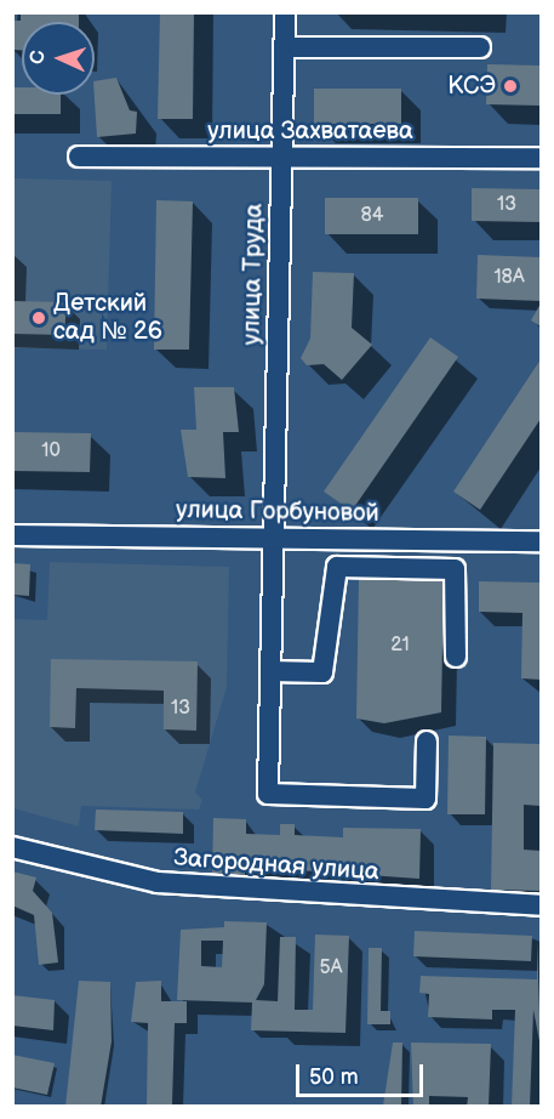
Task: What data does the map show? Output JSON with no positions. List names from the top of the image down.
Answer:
{
  "streets": {
    "street": [
      "улица Захватаева",
      "улица Труда",
      "улица Горбуновой",
      "Загородная улица"
    ]
  },
  "crossings": [
    ["улица Захватаева", "улица Труда"],
    ["улица Труда", "улица Горбуновой"]
  ],
  "places": ["КСЭ", "Детский сад № 26"],
  "house_numbers": [
    "13",
    "84",
    "18А",
    "10",
    "21",
    "13",
    "5А"
  ],
  "scale_bar": "50 m",
  "north": "left"
}
